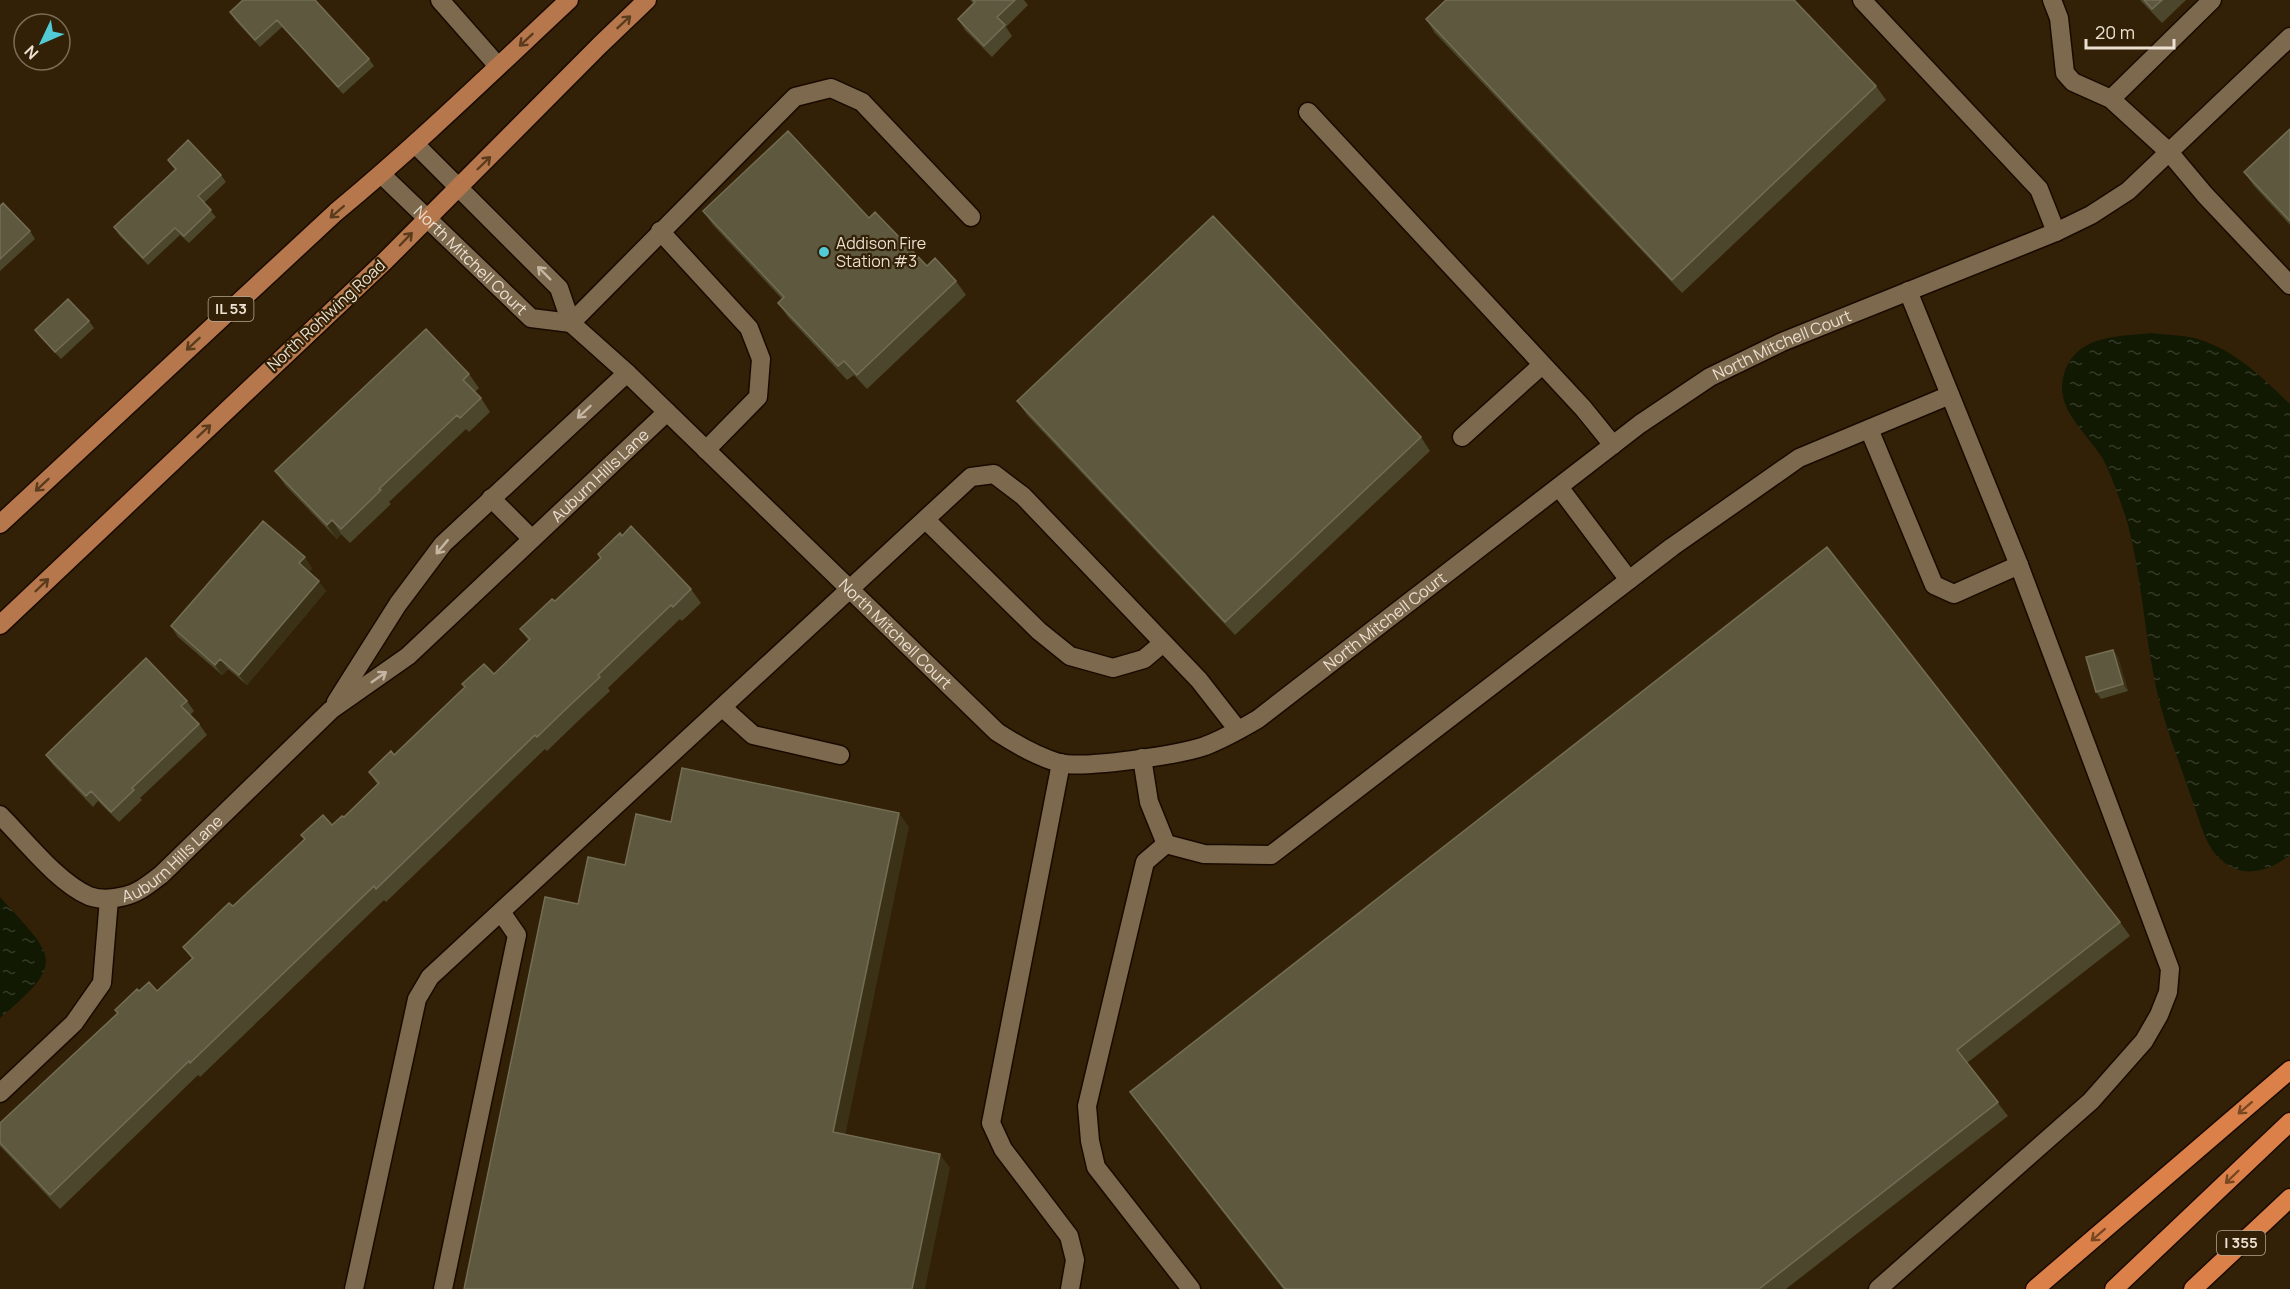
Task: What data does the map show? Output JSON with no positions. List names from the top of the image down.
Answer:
{
  "streets": {
    "highway": ["I 355"],
    "main road": ["IL 53", "North Rohlwing Road"],
    "street": ["North Mitchell Court", "Auburn Hills Lane"]
  },
  "crossings": [
    ["North Mitchell Court", "IL 53"],
    ["North Mitchell Court", "North Rohlwing Road"],
    ["North Mitchell Court", "Auburn Hills Lane"]
  ],
  "places": ["Addison Fire Station #3"],
  "scale_bar": "20 m",
  "north": "bottom left"
}
